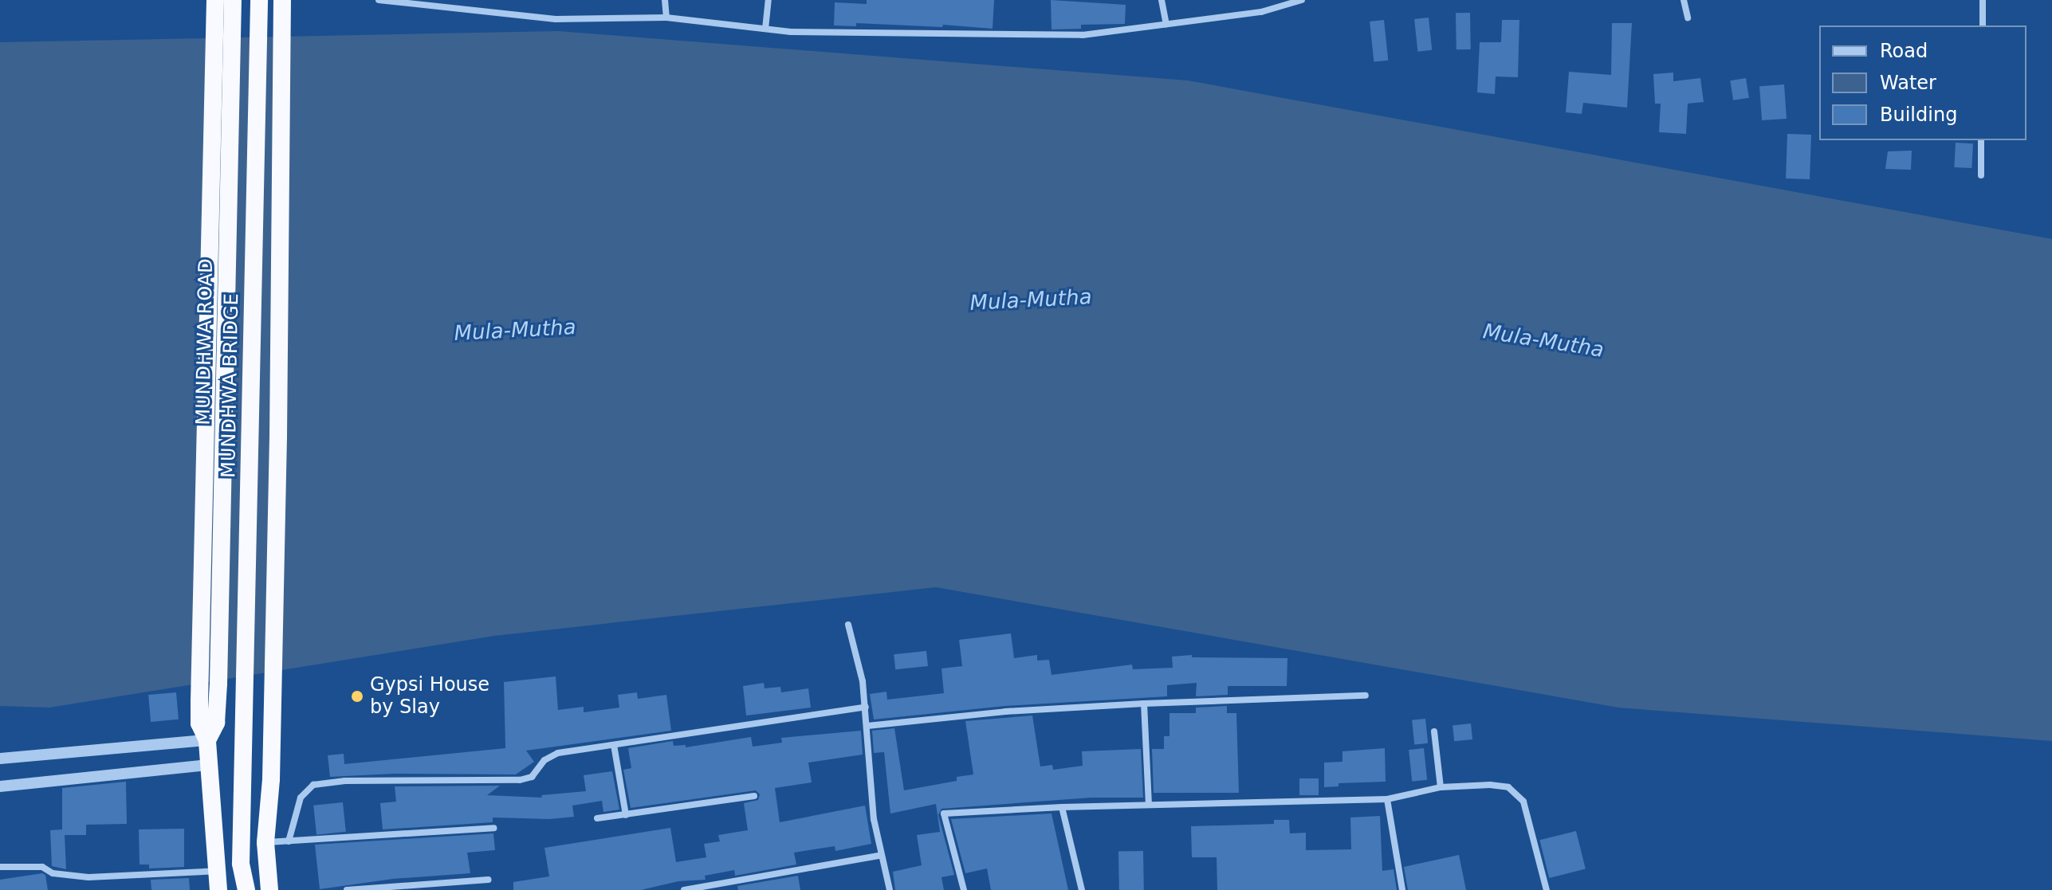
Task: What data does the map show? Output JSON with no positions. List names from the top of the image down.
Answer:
{
  "streets": {
    "highway": ["MUNDHWA ROAD", "MUNDHWA BRIDGE"]
  },
  "water": ["Mula-Mutha"],
  "places": ["Gypsi House by Slay"],
  "legend": ["Road", "Water", "Building"]
}
